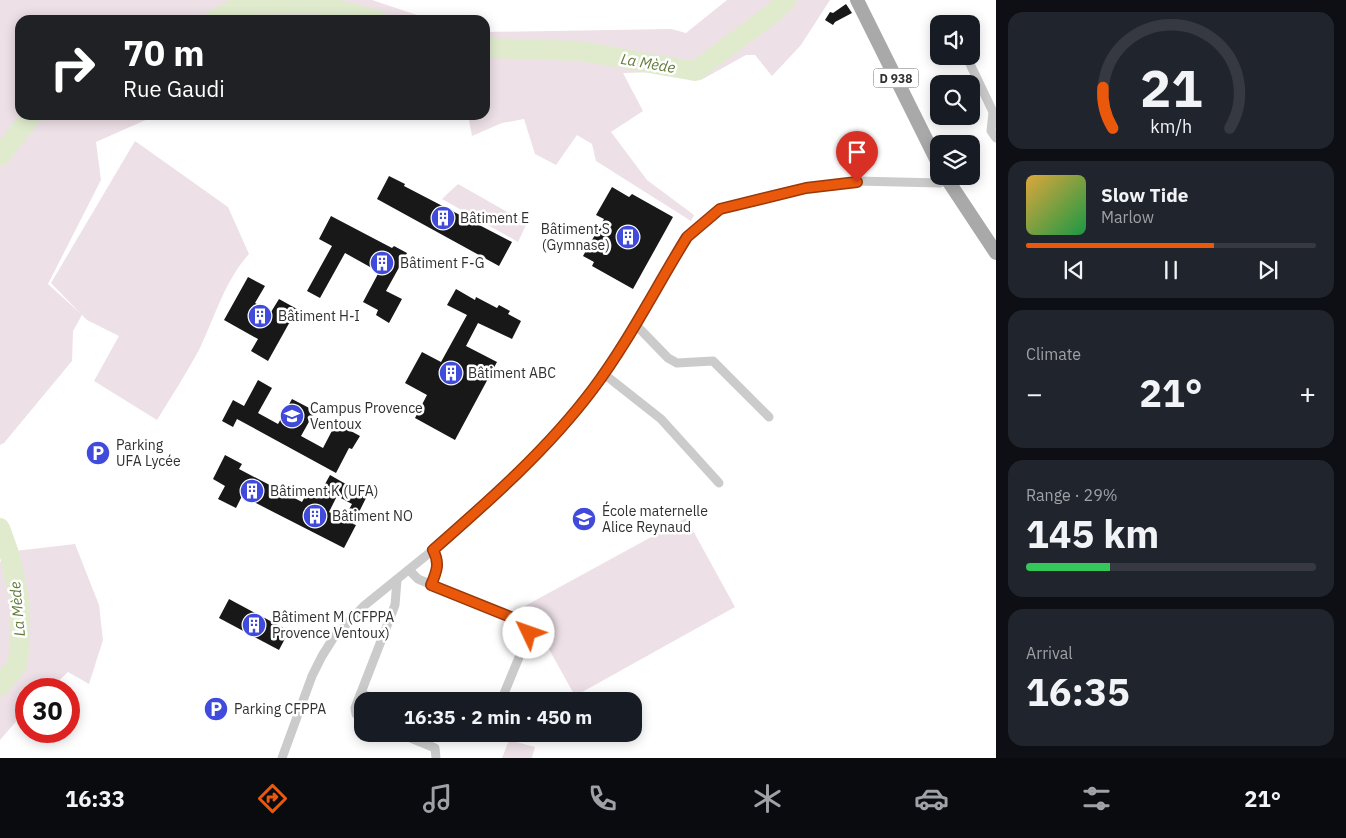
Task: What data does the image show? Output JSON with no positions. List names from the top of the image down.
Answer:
{
  "streets": {
    "main road": ["D 938"]
  },
  "water": ["La Mède"],
  "places": {
    "building": [
      "Bâtiment E",
      "Bâtiment S (Gymnase)",
      "Bâtiment F-G",
      "Bâtiment H-I",
      "Bâtiment ABC",
      "Bâtiment K (UFA)",
      "Bâtiment NO",
      "Bâtiment M (CFPPA Provence Ventoux)"
    ],
    "school or university": ["Campus Provence Ventoux", "École maternelle Alice Reynaud"],
    "parking": ["Parking UFA Lycée", "Parking CFPPA"]
  },
  "page": {
    "turn": ["70 m", "Rue Gaudi"],
    "song": ["Slow Tide", "Marlow"],
    "tile": [
      "Climate",
      ["Range · 29%", "145 km"],
      ["Arrival", "16:35"]
    ],
    "heat": ["−", "21°", "+"],
    "limit": "30",
    "trip": "16:35 · 2 min · 450 m",
    "tabs": ["16:33", "21°"],
    "gauge": ["21", "km/h"]
  }
}
